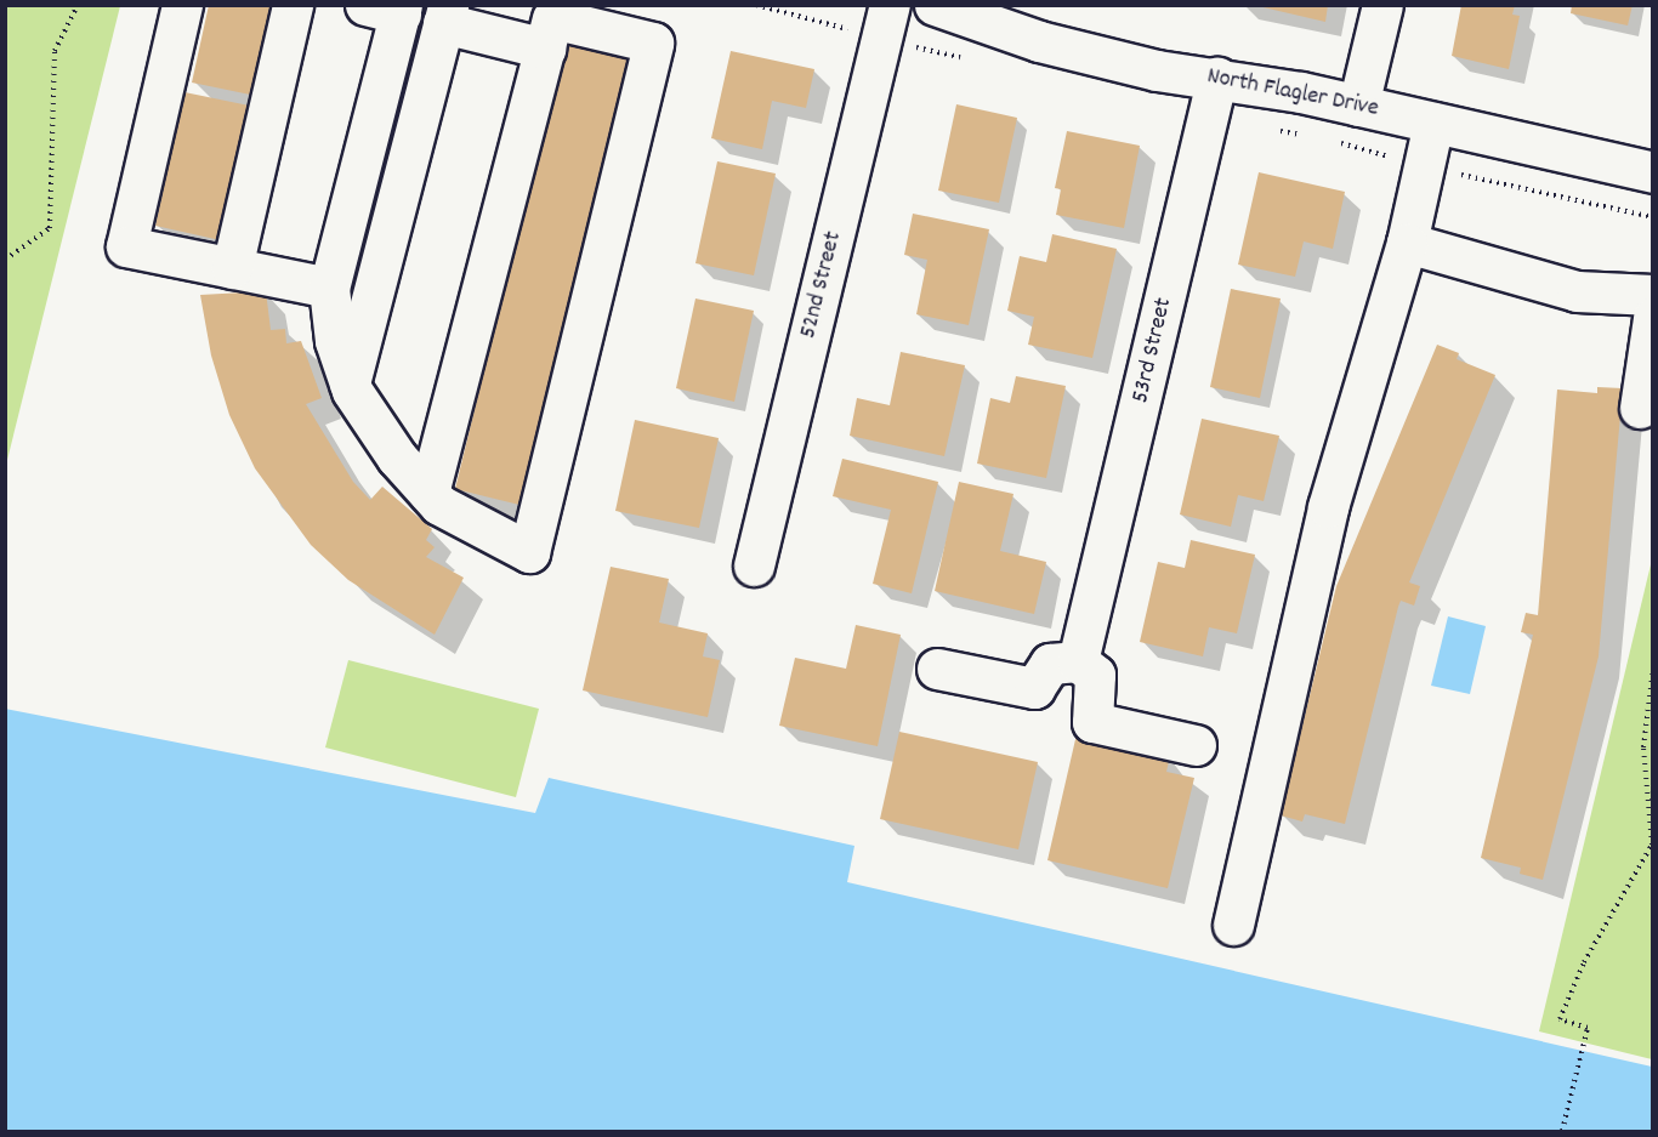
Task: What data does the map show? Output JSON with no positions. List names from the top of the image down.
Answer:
{
  "streets": {
    "street": ["North Flagler Drive", "52nd Street", "53rd Street"]
  },
  "crossings": [
    ["North Flagler Drive", "53rd Street"]
  ]
}
